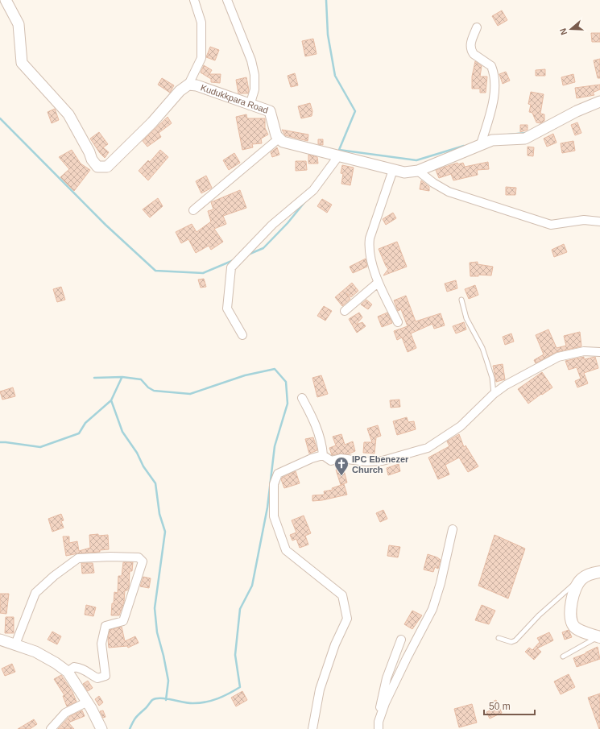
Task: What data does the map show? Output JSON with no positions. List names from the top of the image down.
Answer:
{
  "streets": {
    "street": ["Kudukkpara Road"]
  },
  "places": {
    "church": ["IPC Ebenezer Church"]
  },
  "scale_bar": "50 m",
  "north": "left"
}
